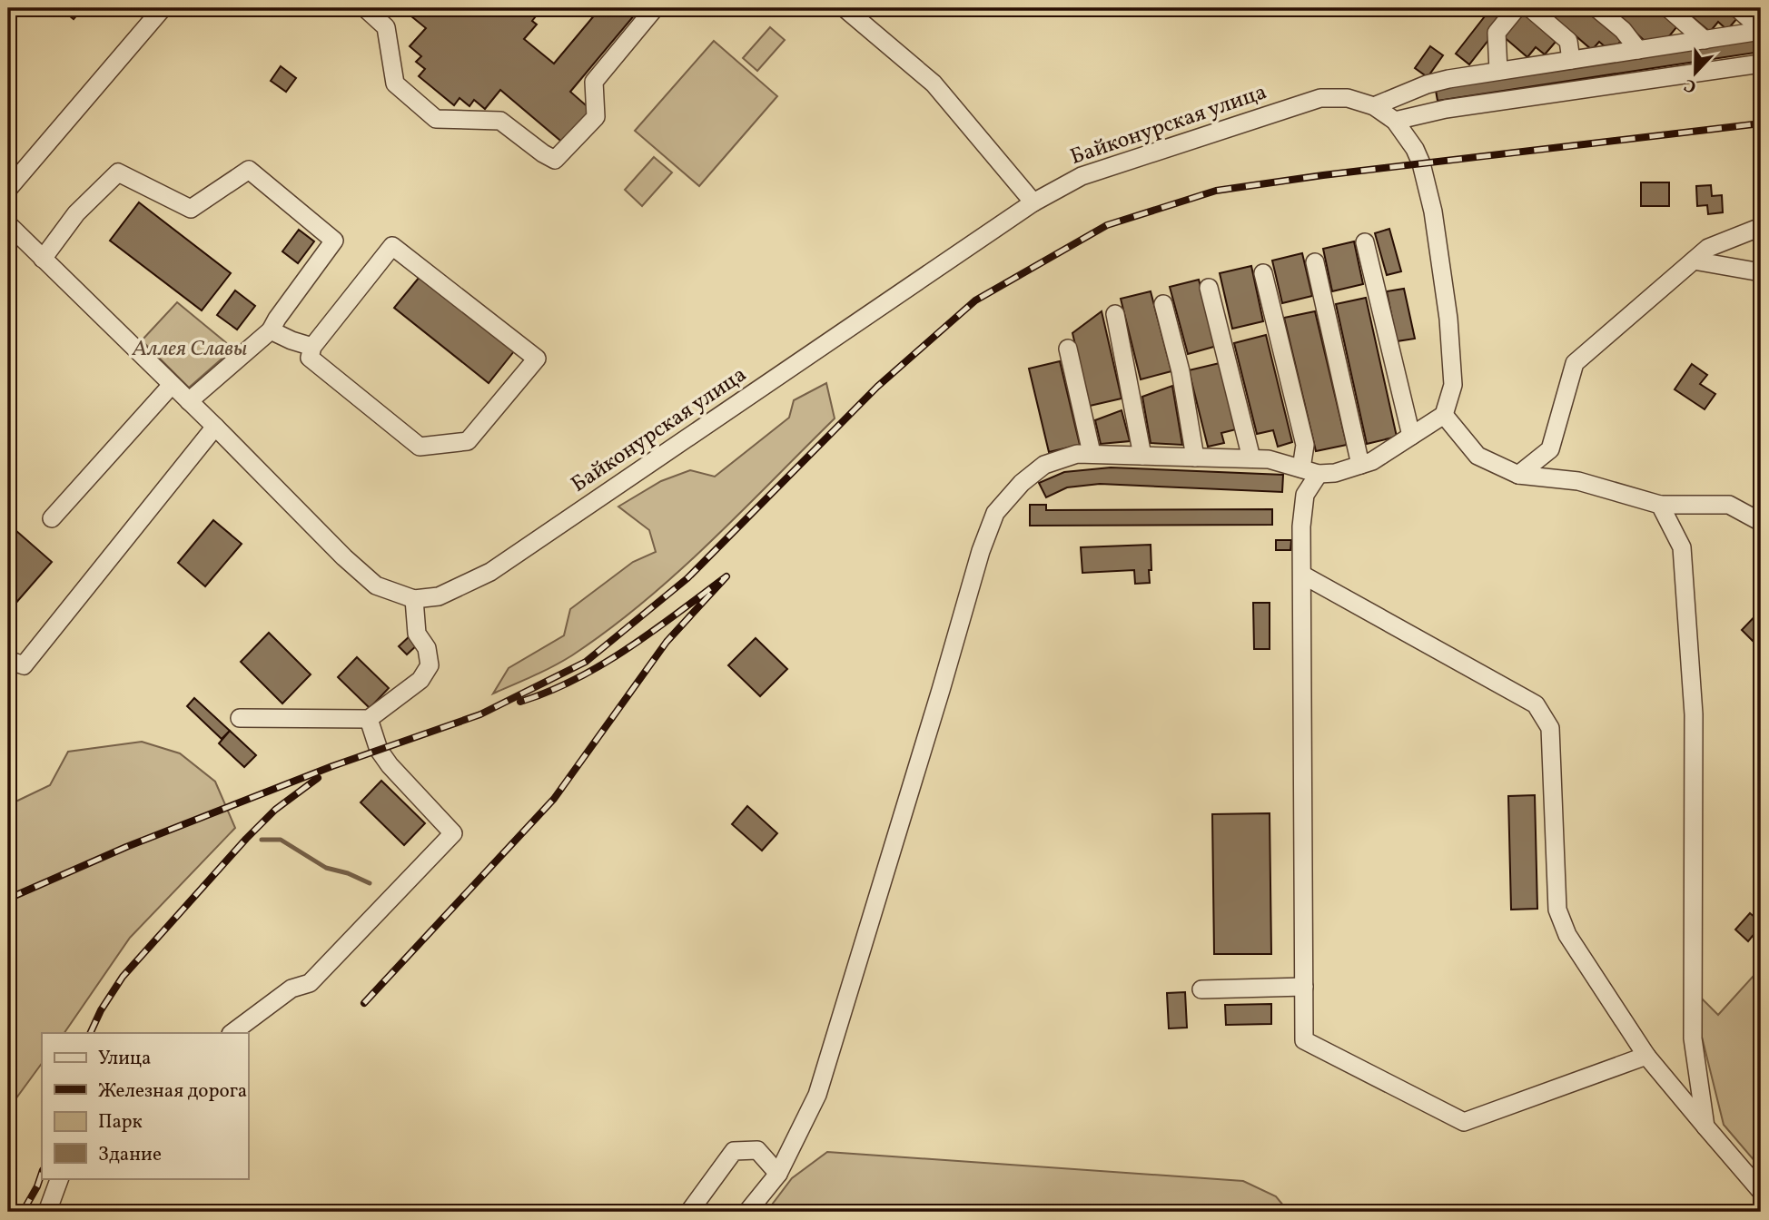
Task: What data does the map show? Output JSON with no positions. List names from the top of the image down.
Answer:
{
  "streets": {
    "street": ["Байконурская улица"]
  },
  "parks": ["Аллея Славы"],
  "legend": [
    "Улица",
    "Железная дорога",
    "Парк",
    "Здание"
  ],
  "north": "bottom"
}
